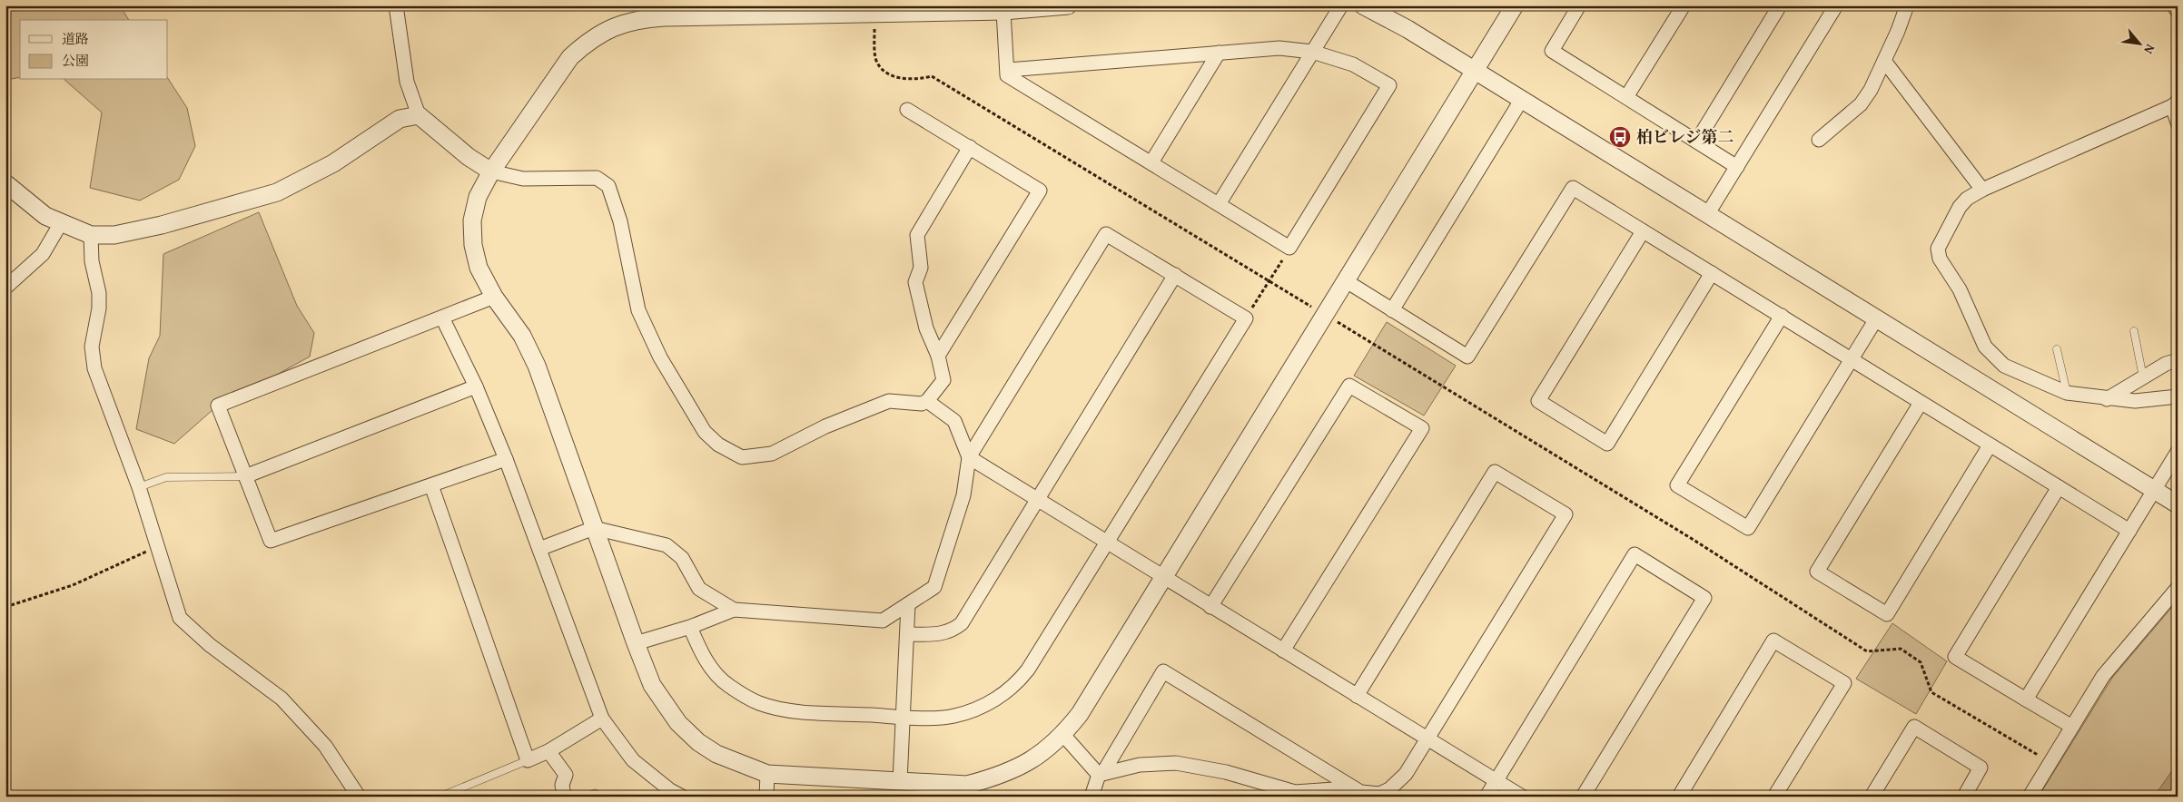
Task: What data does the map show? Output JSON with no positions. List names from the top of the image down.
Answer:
{
  "places": {
    "bus stop": ["柏ビレジ第二"]
  },
  "legend": ["道路", "公園"],
  "north": "bottom right"
}
